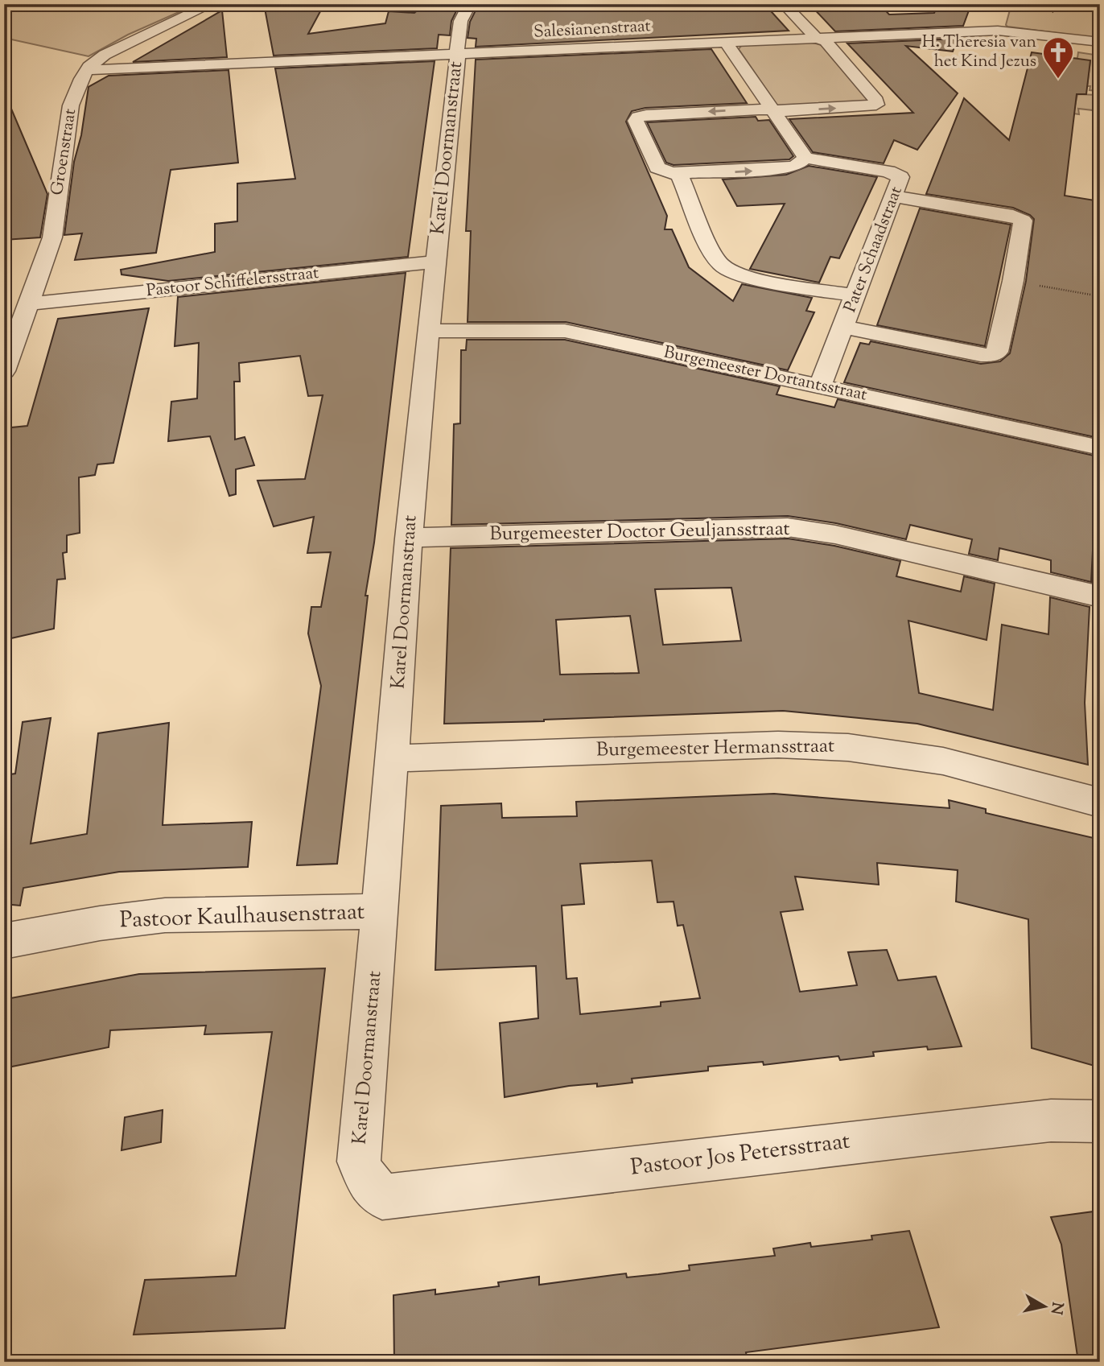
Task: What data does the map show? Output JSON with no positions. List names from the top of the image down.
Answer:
{
  "streets": {
    "street": [
      "Salesianenstraat",
      "Karel Doormanstraat",
      "Groenstraat",
      "Pater Schaadstraat",
      "Pastoor Schiffelersstraat",
      "Burgemeester Dortantsstraat",
      "Burgemeester Doctor Geuljansstraat",
      "Burgemeester Hermansstraat",
      "Pastoor Kaulhausenstraat",
      "Pastoor Jos Petersstraat"
    ]
  },
  "crossings": [
    ["Salesianenstraat", "Karel Doormanstraat"],
    ["Salesianenstraat", "Groenstraat"],
    ["Karel Doormanstraat", "Pastoor Schiffelersstraat"],
    ["Karel Doormanstraat", "Burgemeester Dortantsstraat"],
    ["Karel Doormanstraat", "Burgemeester Doctor Geuljansstraat"],
    ["Karel Doormanstraat", "Burgemeester Hermansstraat"],
    ["Karel Doormanstraat", "Pastoor Kaulhausenstraat"],
    ["Karel Doormanstraat", "Pastoor Jos Petersstraat"],
    ["Groenstraat", "Pastoor Schiffelersstraat"],
    ["Pater Schaadstraat", "Burgemeester Dortantsstraat"]
  ],
  "places": {
    "church": ["H. Theresia van het Kind Jezus"]
  },
  "north": "right"
}
